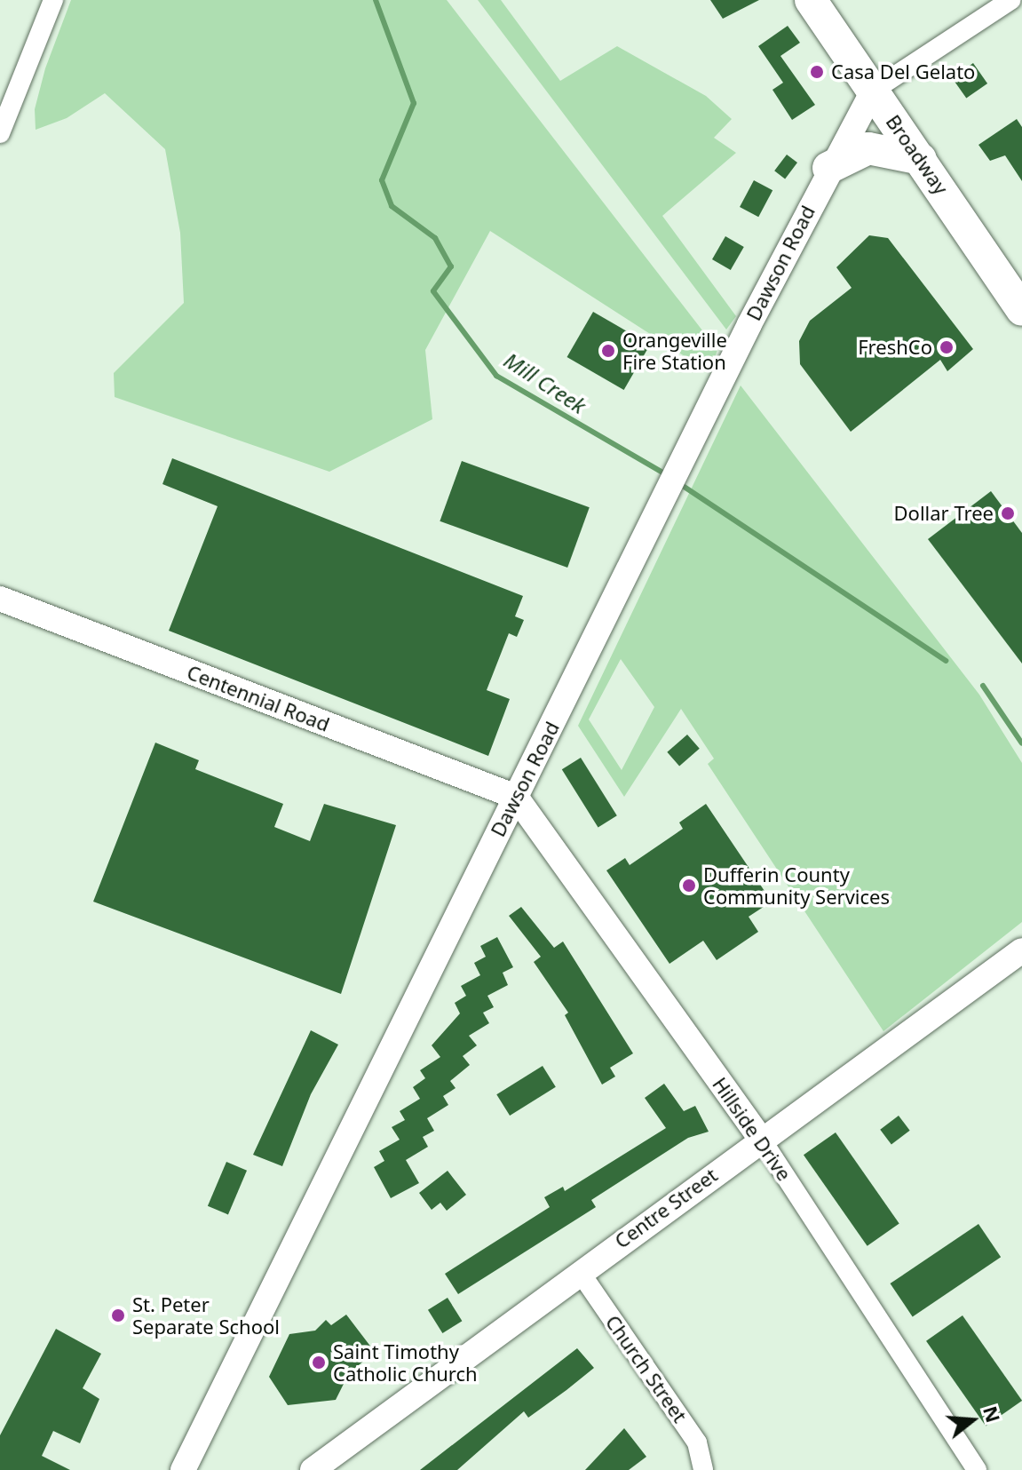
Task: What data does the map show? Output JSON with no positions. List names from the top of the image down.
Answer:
{
  "streets": {
    "main road": ["Broadway"],
    "street": [
      "Dawson Road",
      "Centennial Road",
      "Hillside Drive",
      "Centre Street",
      "Church Street"
    ]
  },
  "crossings": [
    ["Broadway", "Dawson Road"],
    ["Dawson Road", "Centennial Road"],
    ["Dawson Road", "Hillside Drive"],
    ["Centennial Road", "Hillside Drive"],
    ["Hillside Drive", "Centre Street"],
    ["Centre Street", "Church Street"]
  ],
  "water": ["Mill Creek"],
  "places": [
    "Casa Del Gelato",
    "FreshCo",
    "Orangeville Fire Station",
    "Dollar Tree",
    "Dufferin County Community Services",
    "St. Peter Separate School",
    "Saint Timothy Catholic Church"
  ],
  "north": "right"
}
